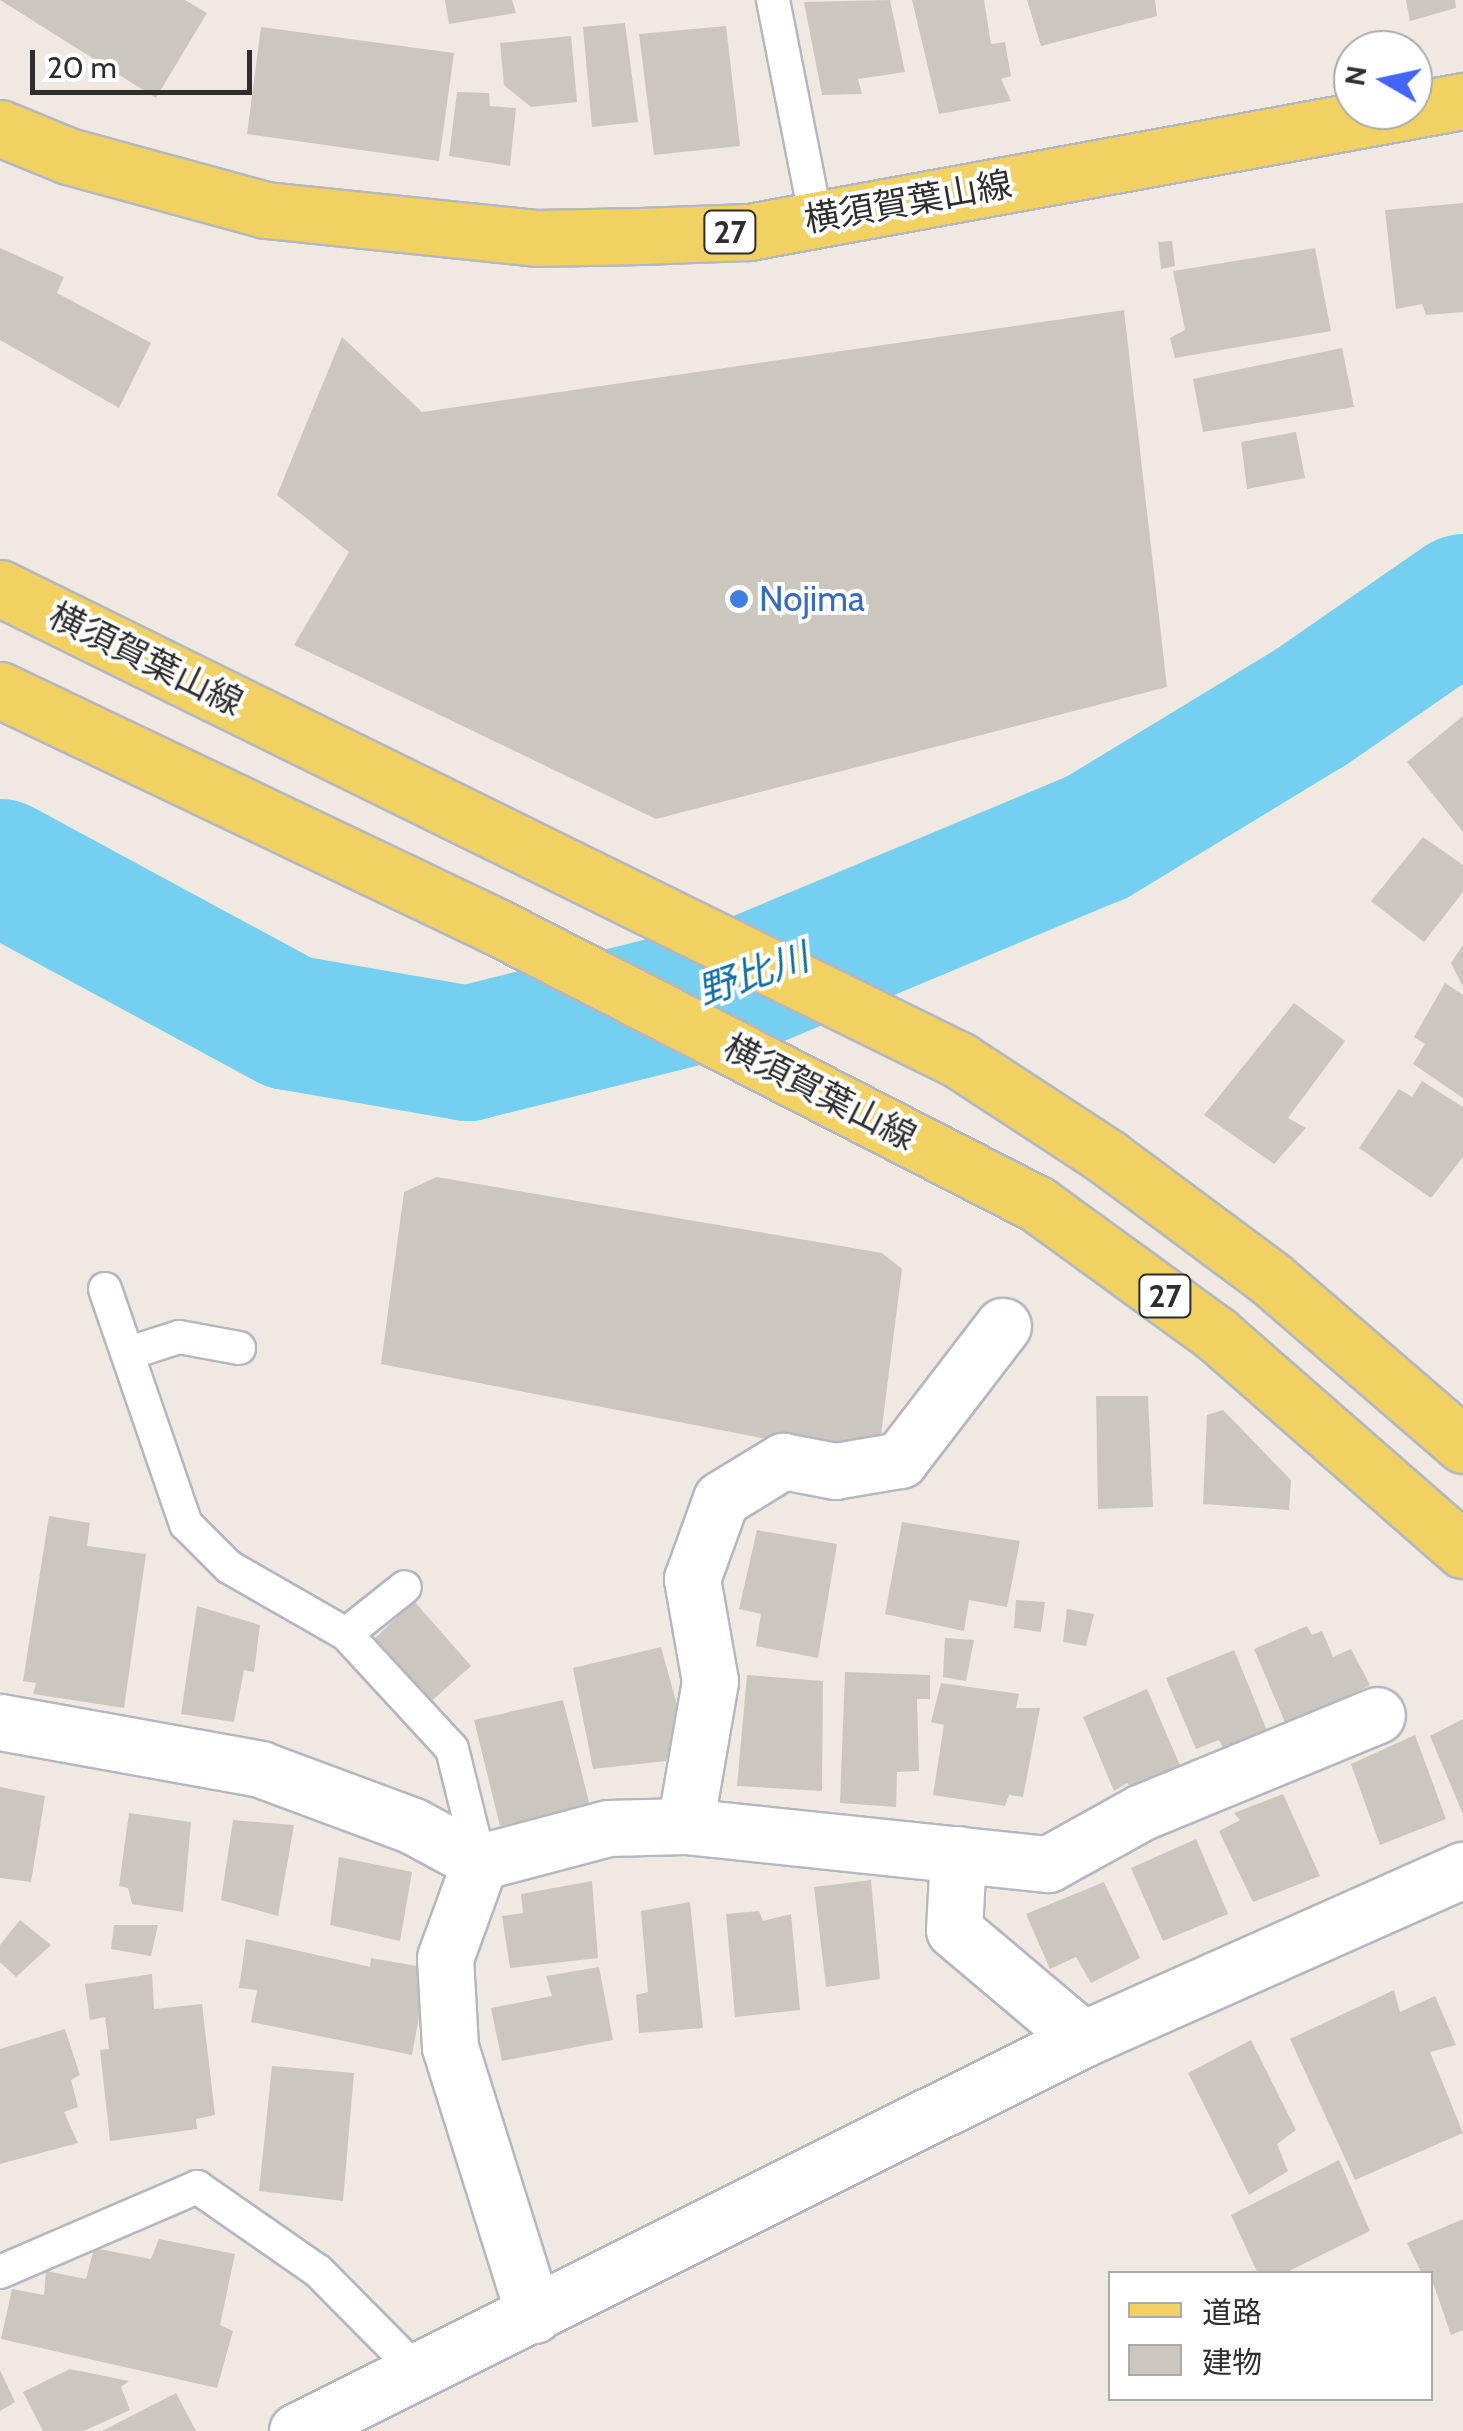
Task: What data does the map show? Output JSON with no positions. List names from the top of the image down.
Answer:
{
  "streets": {
    "main road": ["横須賀葉山線", "27"]
  },
  "water": ["野比川"],
  "places": ["Nojima"],
  "legend": ["道路", "建物"],
  "scale_bar": "20 m",
  "north": "left"
}
